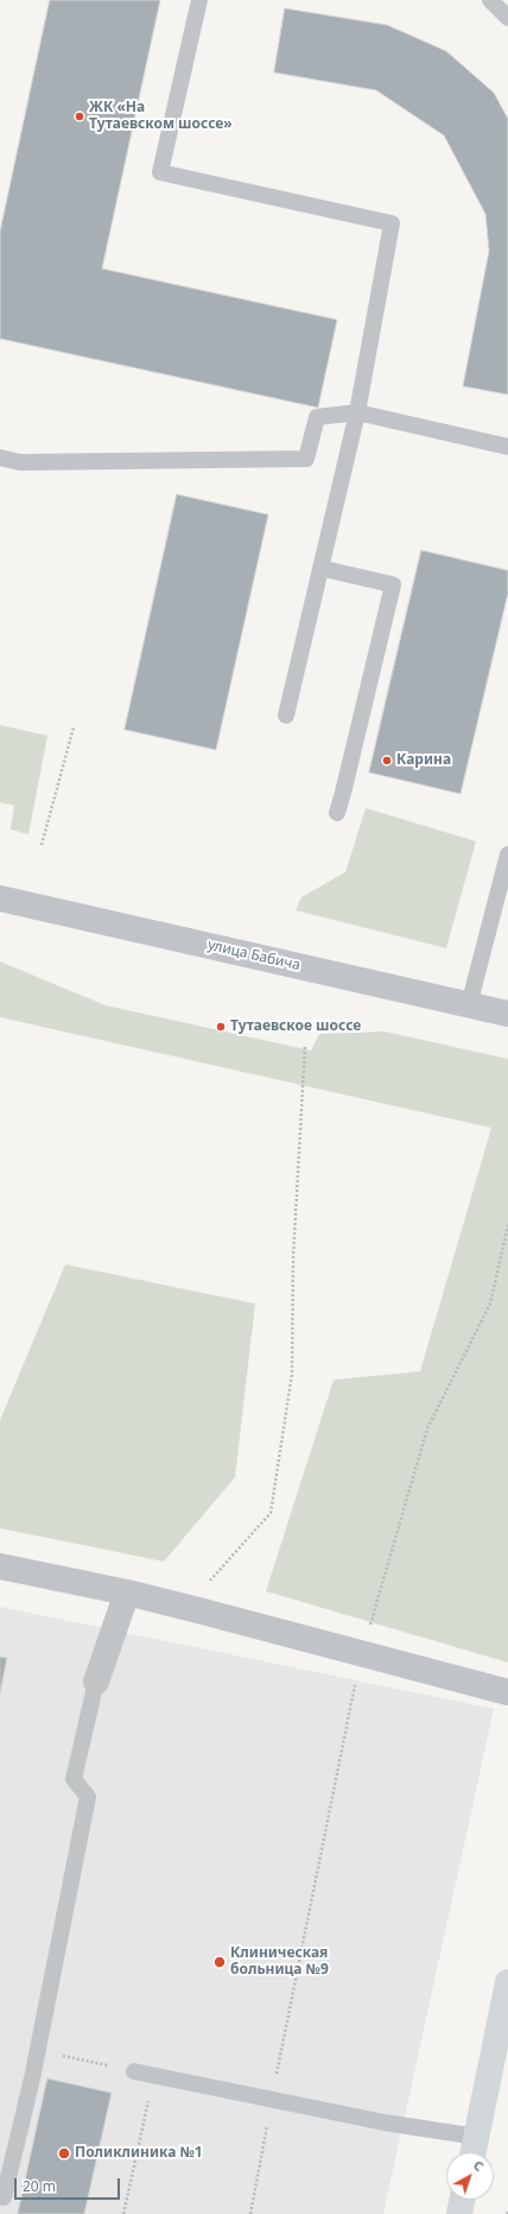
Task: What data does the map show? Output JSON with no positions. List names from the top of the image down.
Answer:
{
  "streets": {
    "street": ["улица Бабича"]
  },
  "places": [
    "ЖК «На Тутаевском шоссе»",
    "Карина",
    "Тутаевское шоссе",
    "Клиническая больница №9",
    "Поликлиника №1"
  ],
  "scale_bar": "20 m",
  "north": "top right"
}
